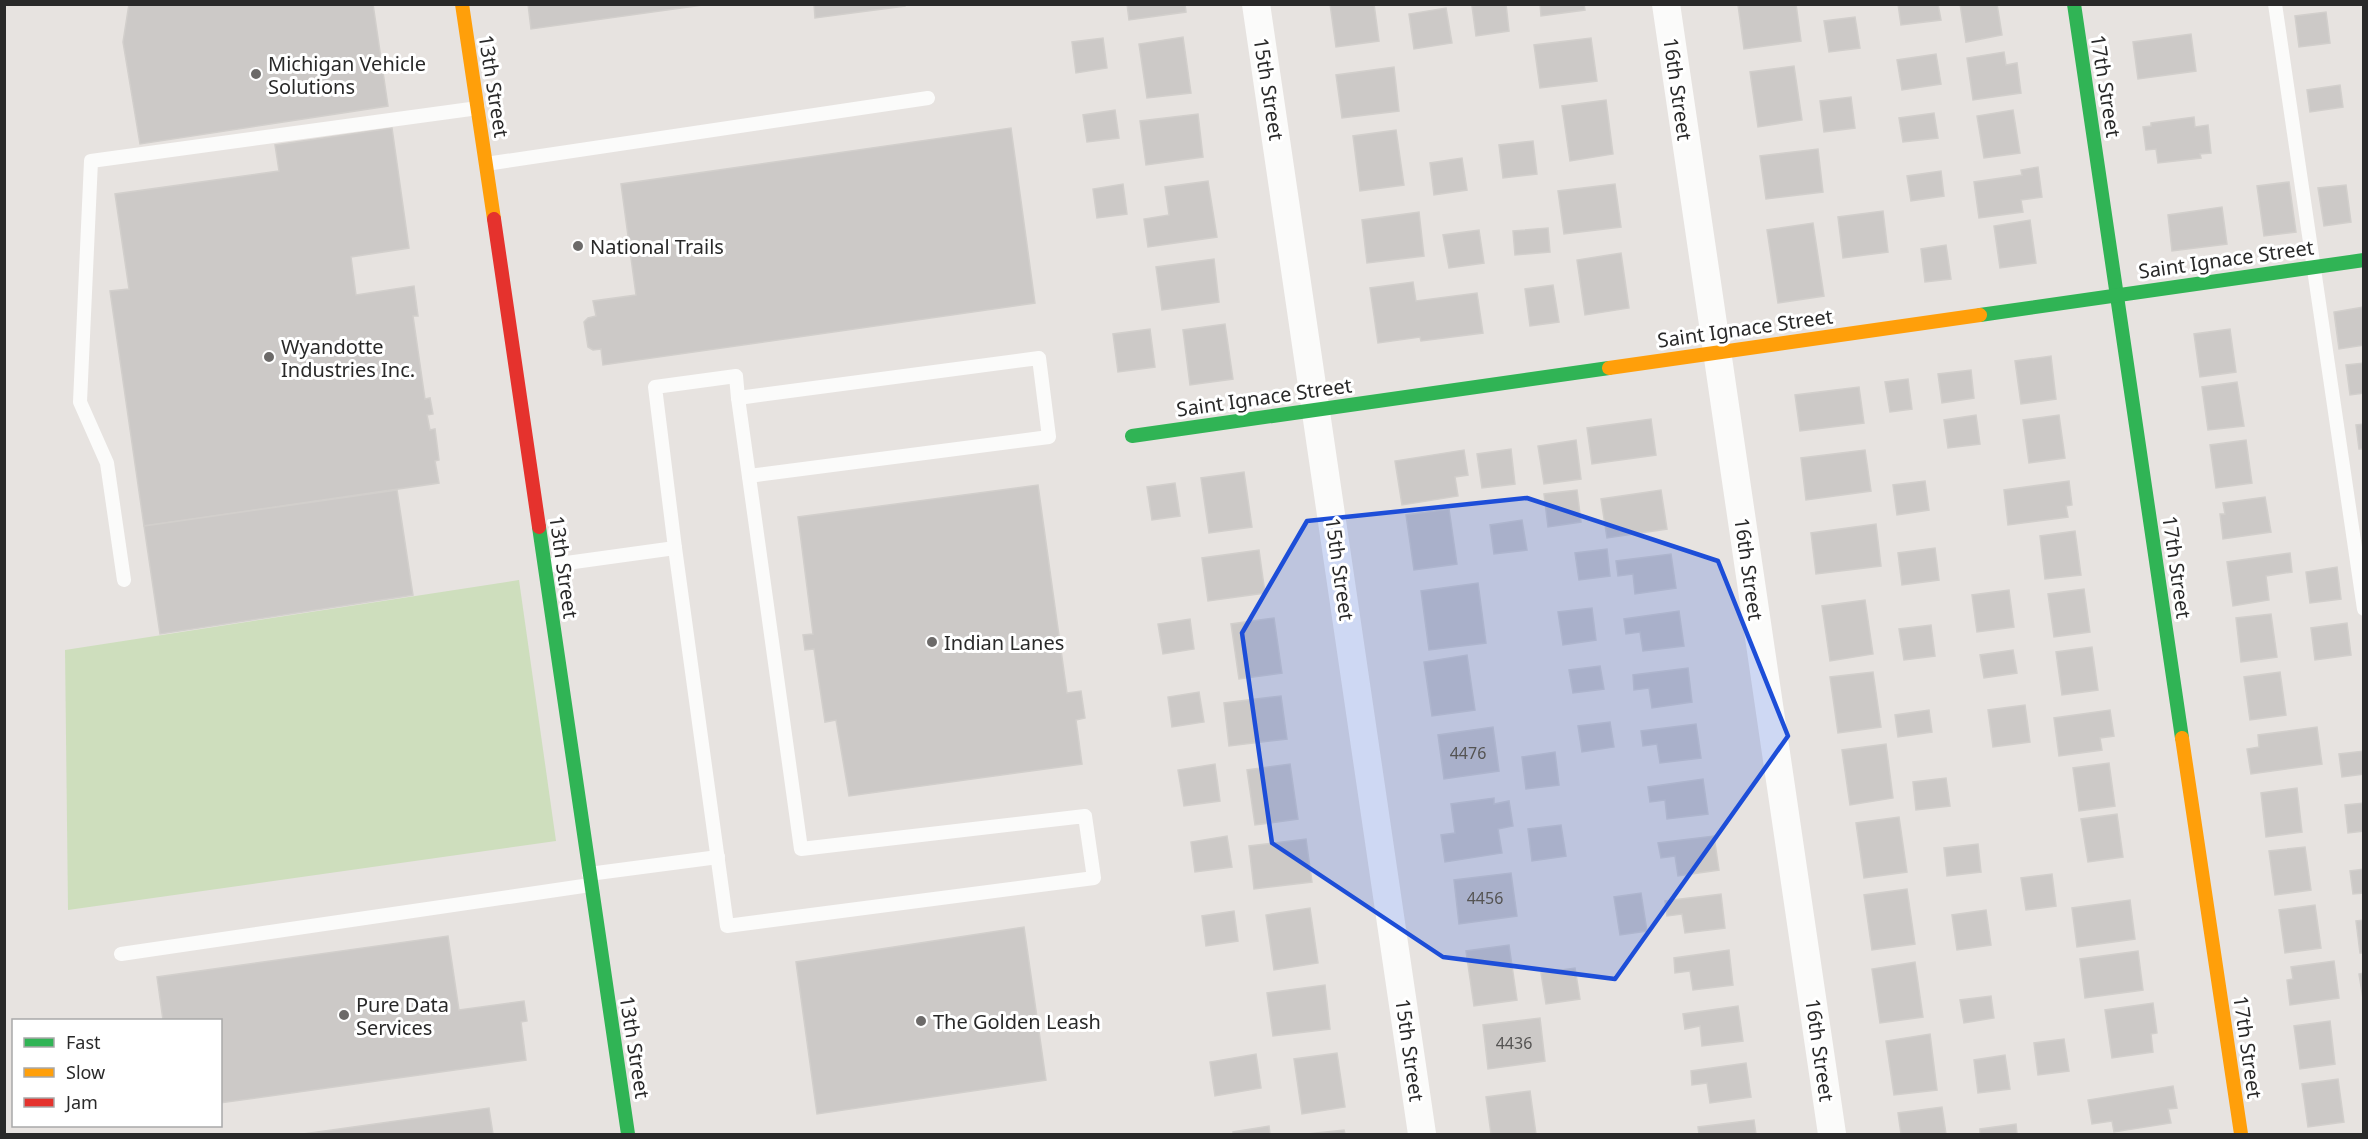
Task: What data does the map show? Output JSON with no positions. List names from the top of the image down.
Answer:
{
  "streets": {
    "street": [
      "13th Street",
      "17th Street",
      "15th Street",
      "16th Street",
      "Saint Ignace Street"
    ]
  },
  "crossings": [
    ["17th Street", "Saint Ignace Street"],
    ["15th Street", "Saint Ignace Street"],
    ["16th Street", "Saint Ignace Street"]
  ],
  "places": [
    "Michigan Vehicle Solutions",
    "National Trails",
    "Wyandotte Industries Inc.",
    "Indian Lanes",
    "Pure Data Services",
    "The Golden Leash"
  ],
  "house_numbers": ["4476", "4456", "4436"],
  "legend": ["Fast", "Slow", "Jam"]
}
